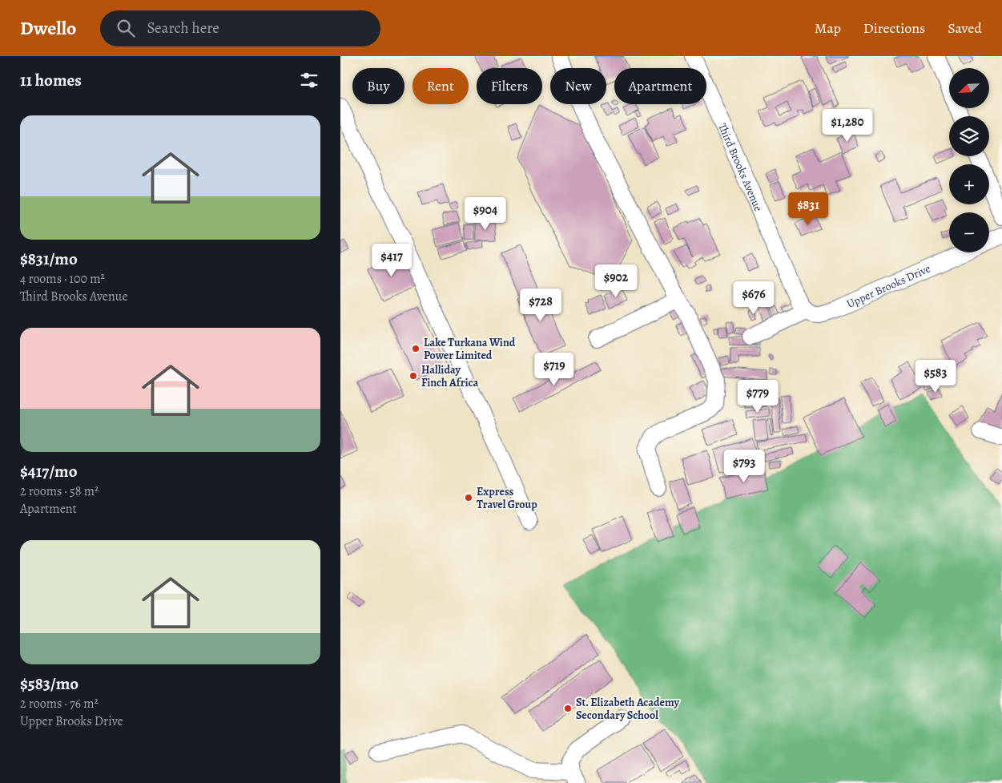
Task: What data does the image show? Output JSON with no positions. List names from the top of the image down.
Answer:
{
  "streets": {
    "street": ["Third Brooks Avenue", "Upper Brooks Drive"]
  },
  "crossings": [
    ["Third Brooks Avenue", "Upper Brooks Drive"]
  ],
  "places": [
    "Lake Turkana Wind Power Limited",
    "Halliday Finch Africa",
    "Express Travel Group",
    "St. Elizabeth Academy Secondary School"
  ],
  "north": "bottom left",
  "page": {
    "header": "Dwello",
    "search": "Search here",
    "nav": ["Map", "Directions", "Saved"],
    "heading": "11 homes",
    "map_buttons": ["+", "−"],
    "chip": [
      "Buy",
      "Rent",
      "Filters",
      "New",
      "Apartment"
    ],
    "list": [
      {
        "name": "$831/mo",
        "note": "4 rooms · 100 m² · Third Brooks Avenue"
      },
      {
        "name": "$417/mo",
        "note": "2 rooms · 58 m² · Apartment"
      },
      {
        "name": "$583/mo",
        "note": "2 rooms · 76 m² · Upper Brooks Drive"
      }
    ],
    "price": [
      "$1,280",
      "$831",
      "$904",
      "$417",
      "$902",
      "$676",
      "$728",
      "$719",
      "$583",
      "$779",
      "$793"
    ]
  }
}
